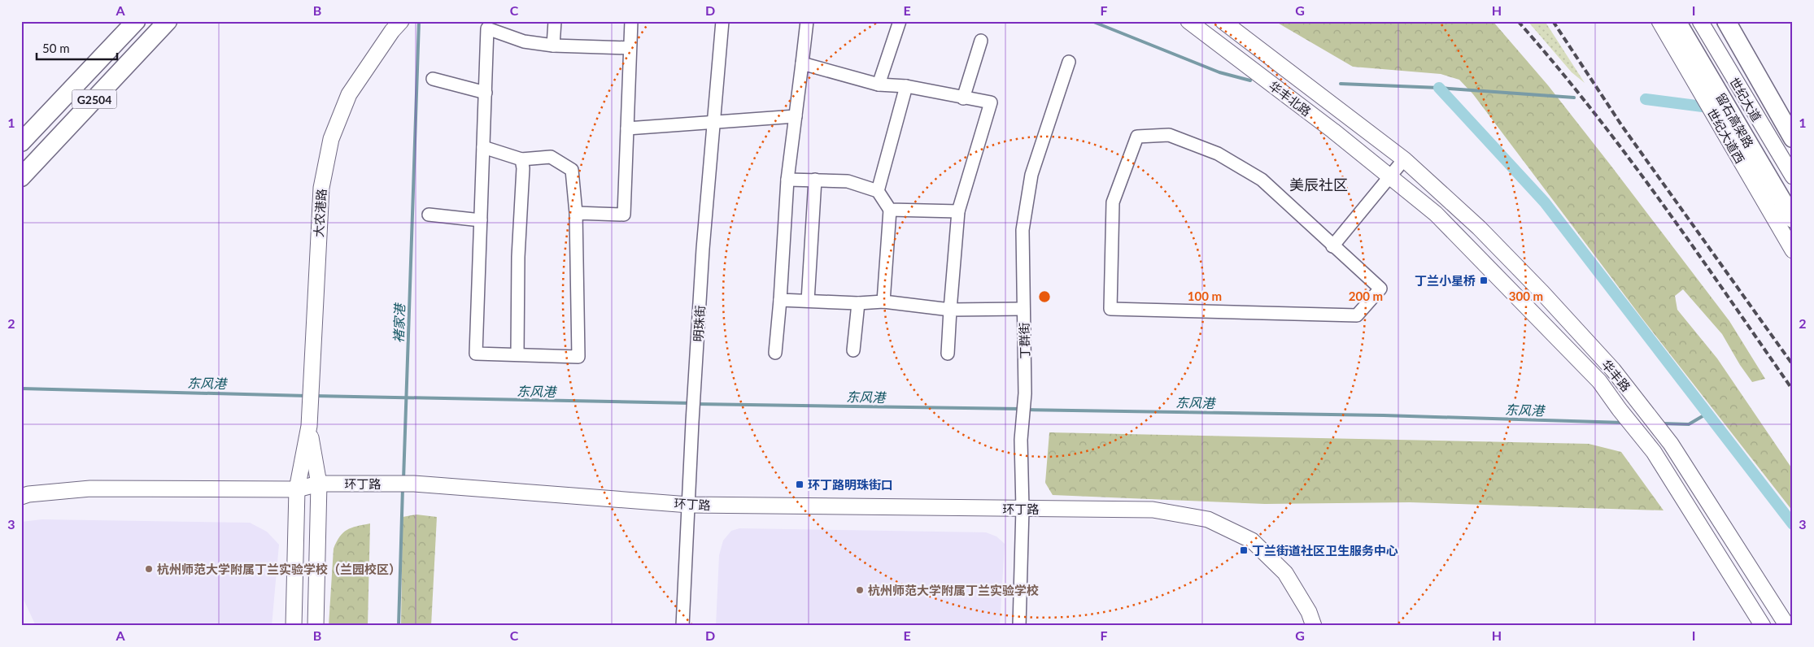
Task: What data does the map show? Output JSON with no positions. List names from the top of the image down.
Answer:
{
  "streets": {
    "highway": ["G2504", "留石高架路"],
    "main road": [
      "华丰北路",
      "世纪大道",
      "世纪大道西",
      "大农港路",
      "华丰路",
      "环丁路"
    ],
    "street": ["明珠街", "丁群街"]
  },
  "crossings": [
    ["华丰北路", "华丰路"],
    ["大农港路", "环丁路"],
    ["明珠街", "环丁路"],
    ["丁群街", "环丁路"]
  ],
  "districts": ["美辰社区"],
  "water": ["褚家港", "东风港"],
  "places": {
    "transit": ["丁兰小星桥", "环丁路明珠街口", "丁兰街道社区卫生服务中心"],
    "other": ["杭州师范大学附属丁兰实验学校（兰园校区）", "杭州师范大学附属丁兰实验学校"]
  },
  "scale_bar": "50 m",
  "grid": {
    "columns": [
      "A",
      "B",
      "C",
      "D",
      "E",
      "F",
      "G",
      "H",
      "I"
    ],
    "rows": ["1", "2", "3"]
  },
  "rings": ["100 m", "200 m", "300 m"]
}
